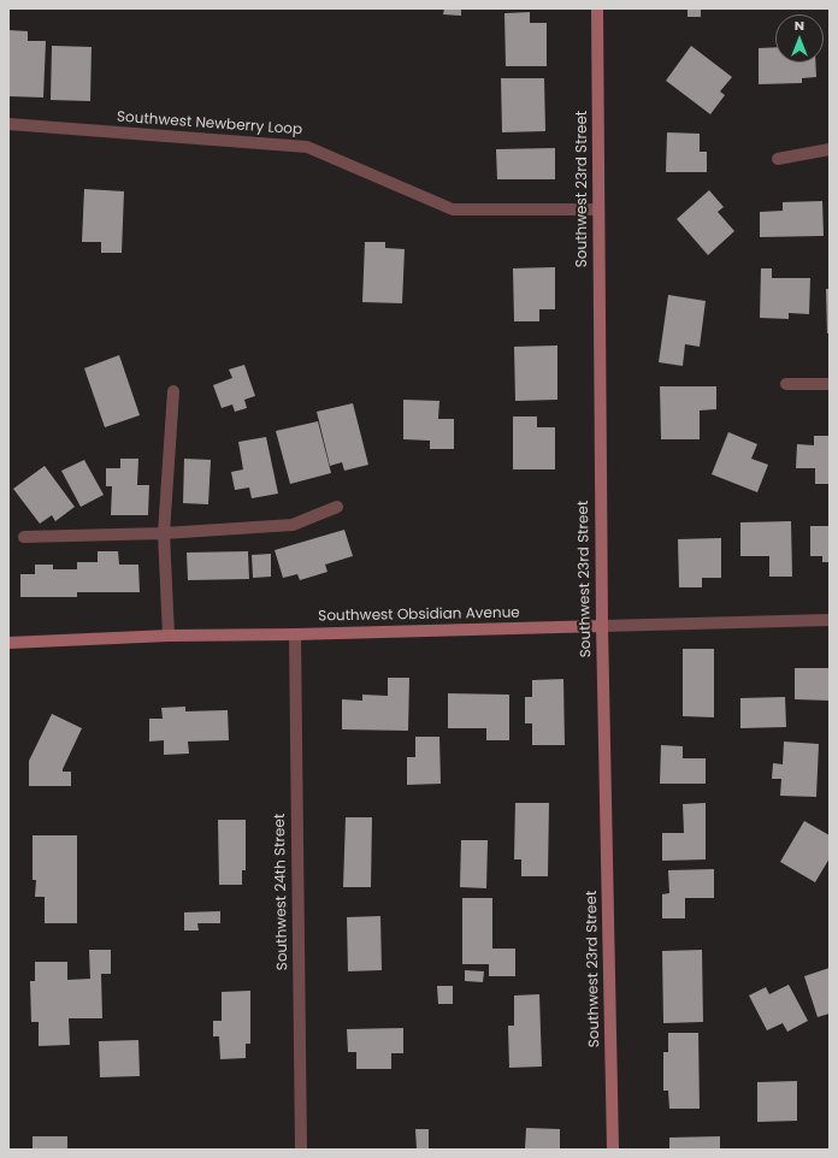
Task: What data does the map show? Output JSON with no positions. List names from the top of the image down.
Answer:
{
  "streets": {
    "street": [
      "Southwest Newberry Loop",
      "Southwest 23rd Street",
      "Southwest Obsidian Avenue",
      "Southwest 24th Street"
    ]
  },
  "crossings": [
    ["Southwest Newberry Loop", "Southwest 23rd Street"],
    ["Southwest 23rd Street", "Southwest Obsidian Avenue"],
    ["Southwest Obsidian Avenue", "Southwest 24th Street"]
  ],
  "north": "top"
}
